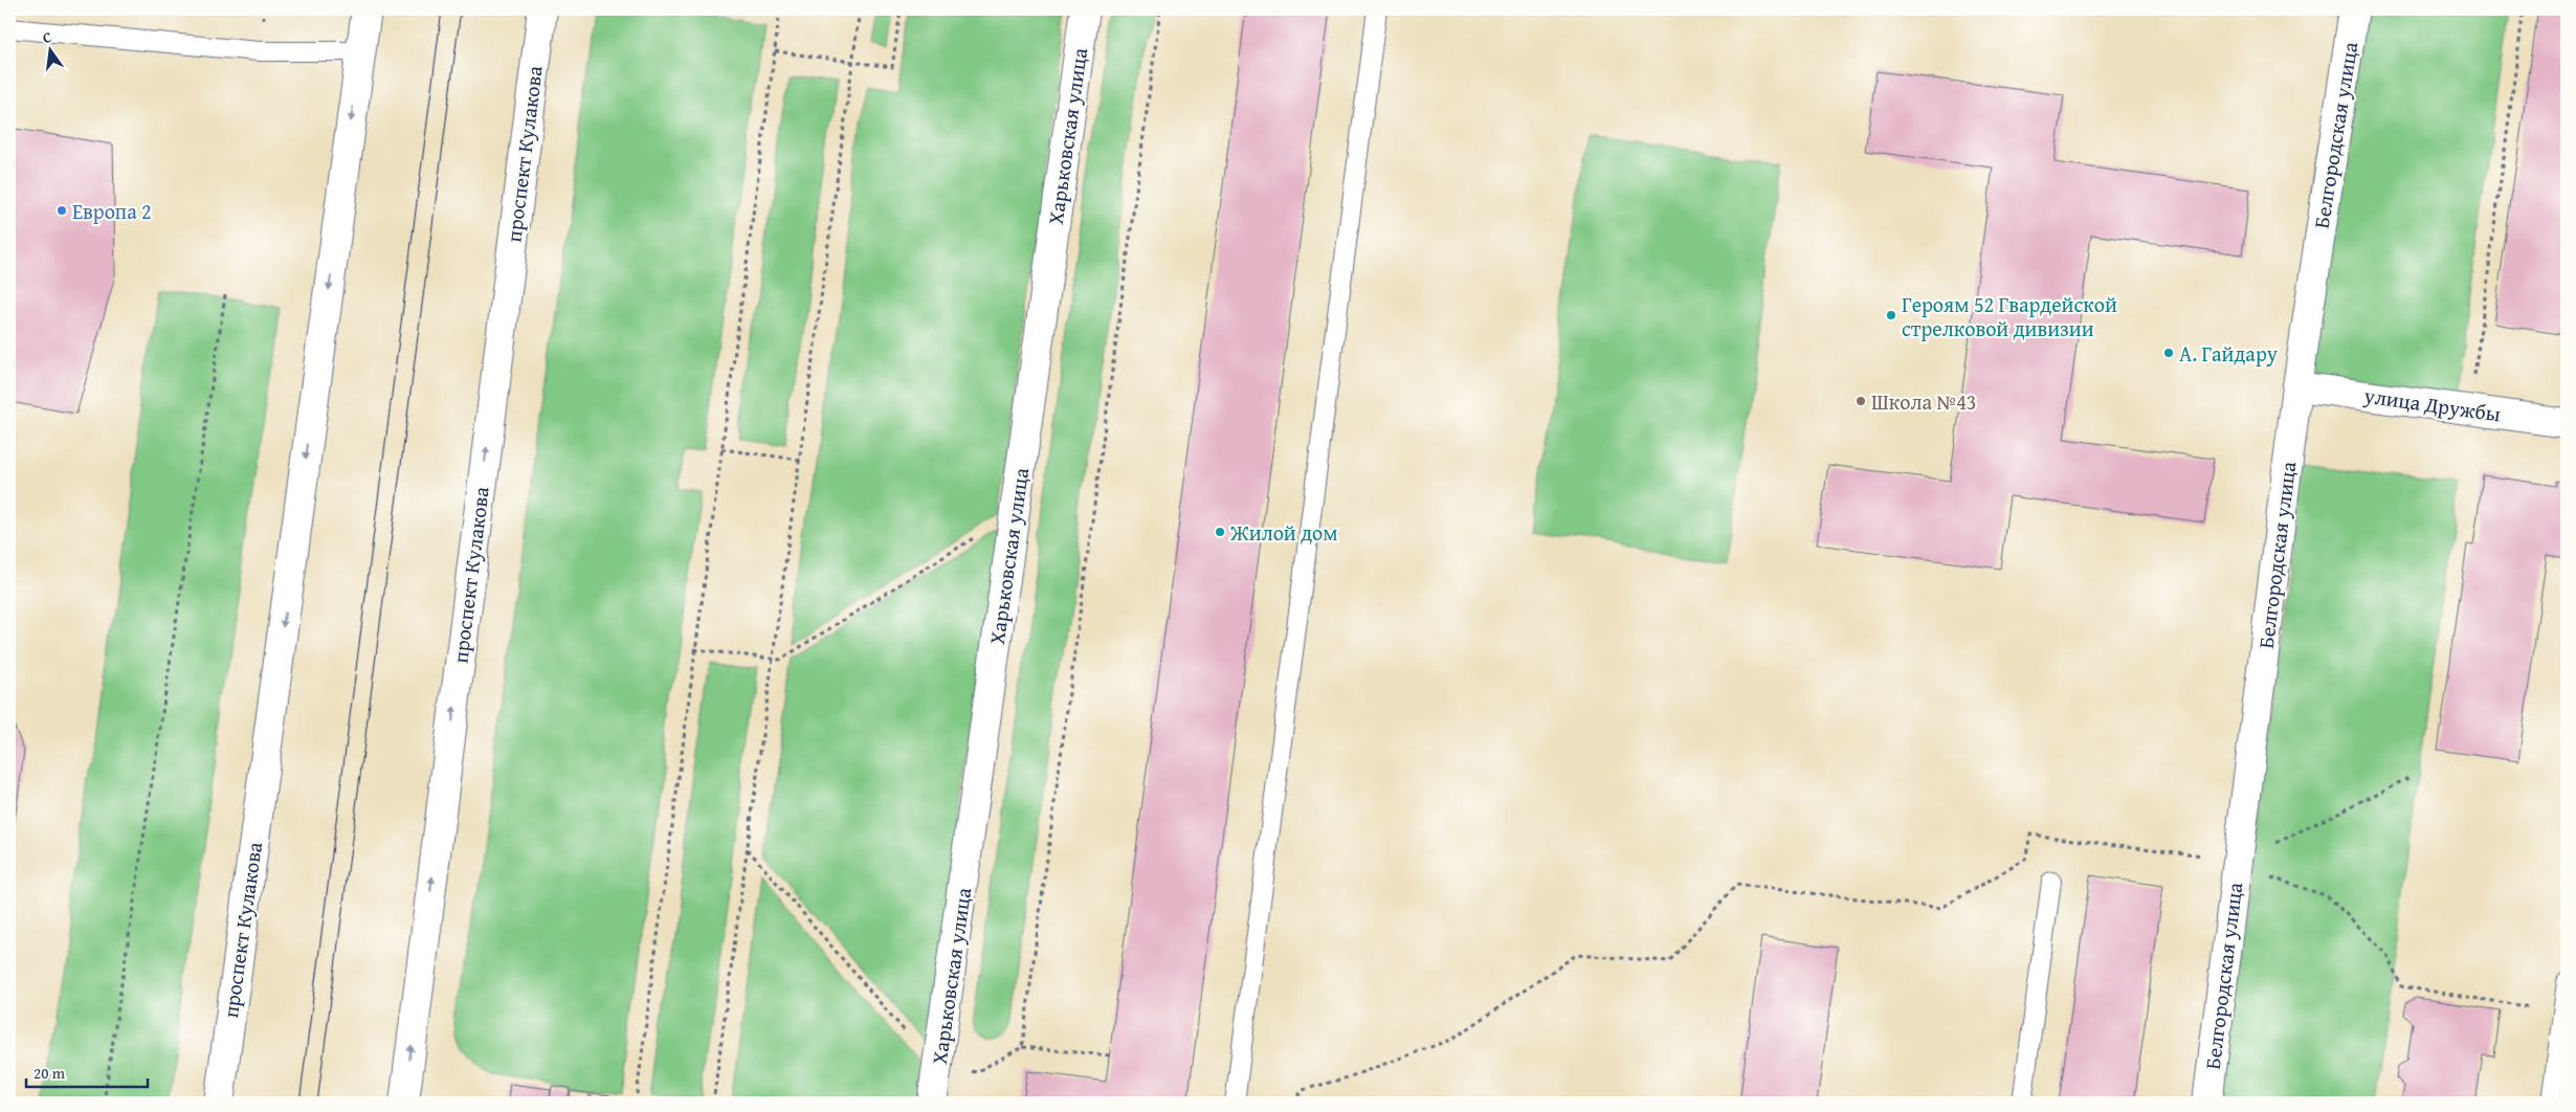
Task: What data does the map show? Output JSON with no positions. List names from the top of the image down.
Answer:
{
  "streets": {
    "street": [
      "Белгородская улица",
      "Харьковская улица",
      "проспект Кулакова",
      "улица Дружбы"
    ]
  },
  "crossings": [
    ["Белгородская улица", "улица Дружбы"]
  ],
  "places": [
    "Европа 2",
    "Героям 52 Гвардейской стрелковой дивизии",
    "А. Гайдару",
    "Школа №43",
    "Жилой дом"
  ],
  "scale_bar": "20 m",
  "north": "top"
}
